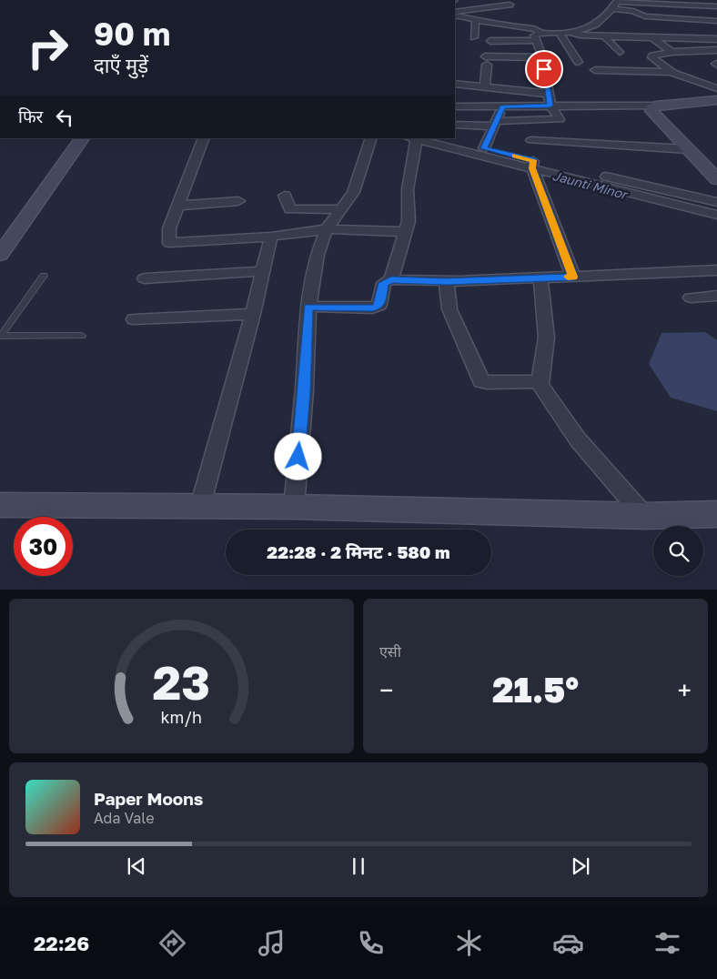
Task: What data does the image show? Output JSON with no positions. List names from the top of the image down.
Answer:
{
  "water": ["Jaunti Minor"],
  "page": {
    "turn": ["90 m", "दाएँ मुड़ें"],
    "then": "फिर",
    "limit": "30",
    "trip": "22:28 · 2 मिनट · 580 m",
    "tile": "एसी",
    "heat": ["−", "21.5°", "+"],
    "song": ["Paper Moons", "Ada Vale"],
    "tabs": "22:26",
    "gauge": ["23", "km/h"]
  }
}
